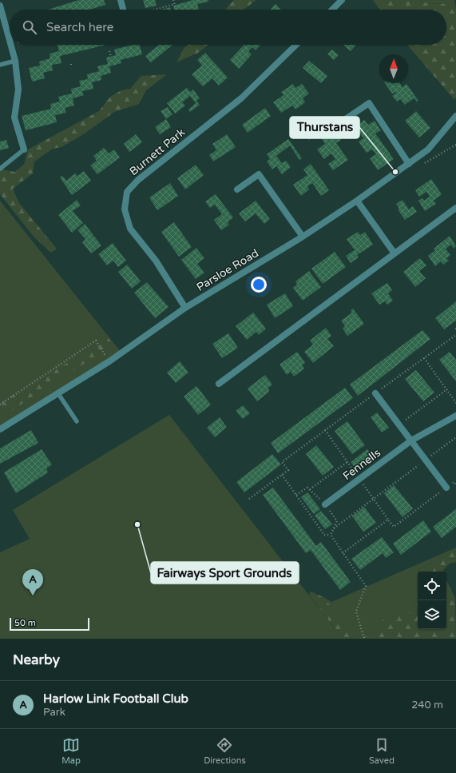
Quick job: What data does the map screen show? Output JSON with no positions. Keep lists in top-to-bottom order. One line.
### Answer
{"streets":{"street":["Burnett Park","Parsloe Road","Fennells"]},"crossings":[["Burnett Park","Parsloe Road"]],"places":["Thurstans","Fairways Sport Grounds"],"scale_bar":"50 m","north":"top","page":{"search":"Search here","pins":"A","scale":"50 m","heading":"Nearby","list":[{"mark":"A","name":"Harlow Link Football Club","note":"Park","value":"240 m"}],"nav":["Map","Directions","Saved"]}}
